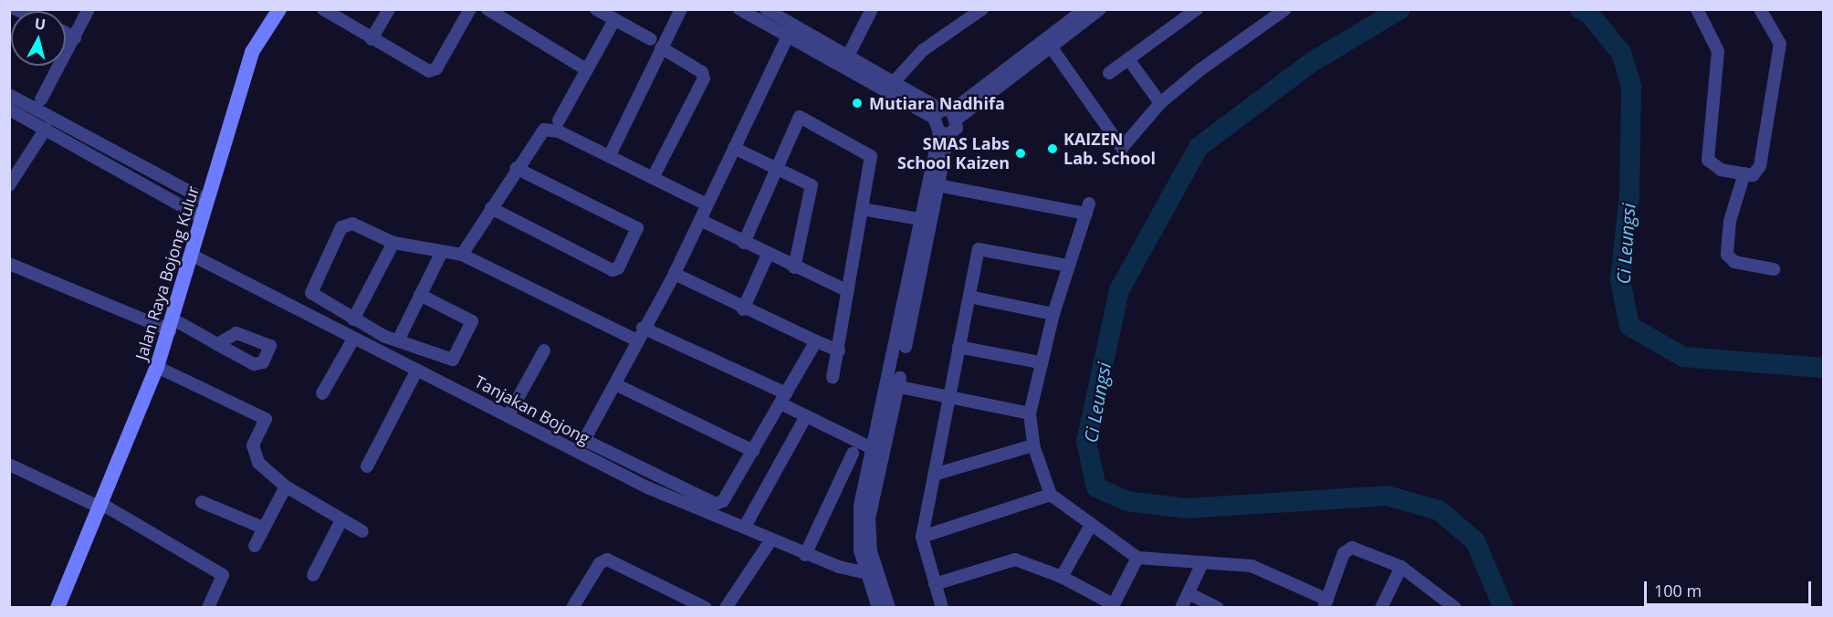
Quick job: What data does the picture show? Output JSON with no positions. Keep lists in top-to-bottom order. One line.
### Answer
{"streets":{"main road":["Jalan Raya Bojong Kulur"],"street":["Tanjakan Bojong"]},"crossings":[["Jalan Raya Bojong Kulur","Tanjakan Bojong"]],"water":["Ci Leungsi"],"places":["Mutiara Nadhifa","KAIZEN Lab. School","SMAS Labs School Kaizen"],"scale_bar":"100 m","north":"top"}
